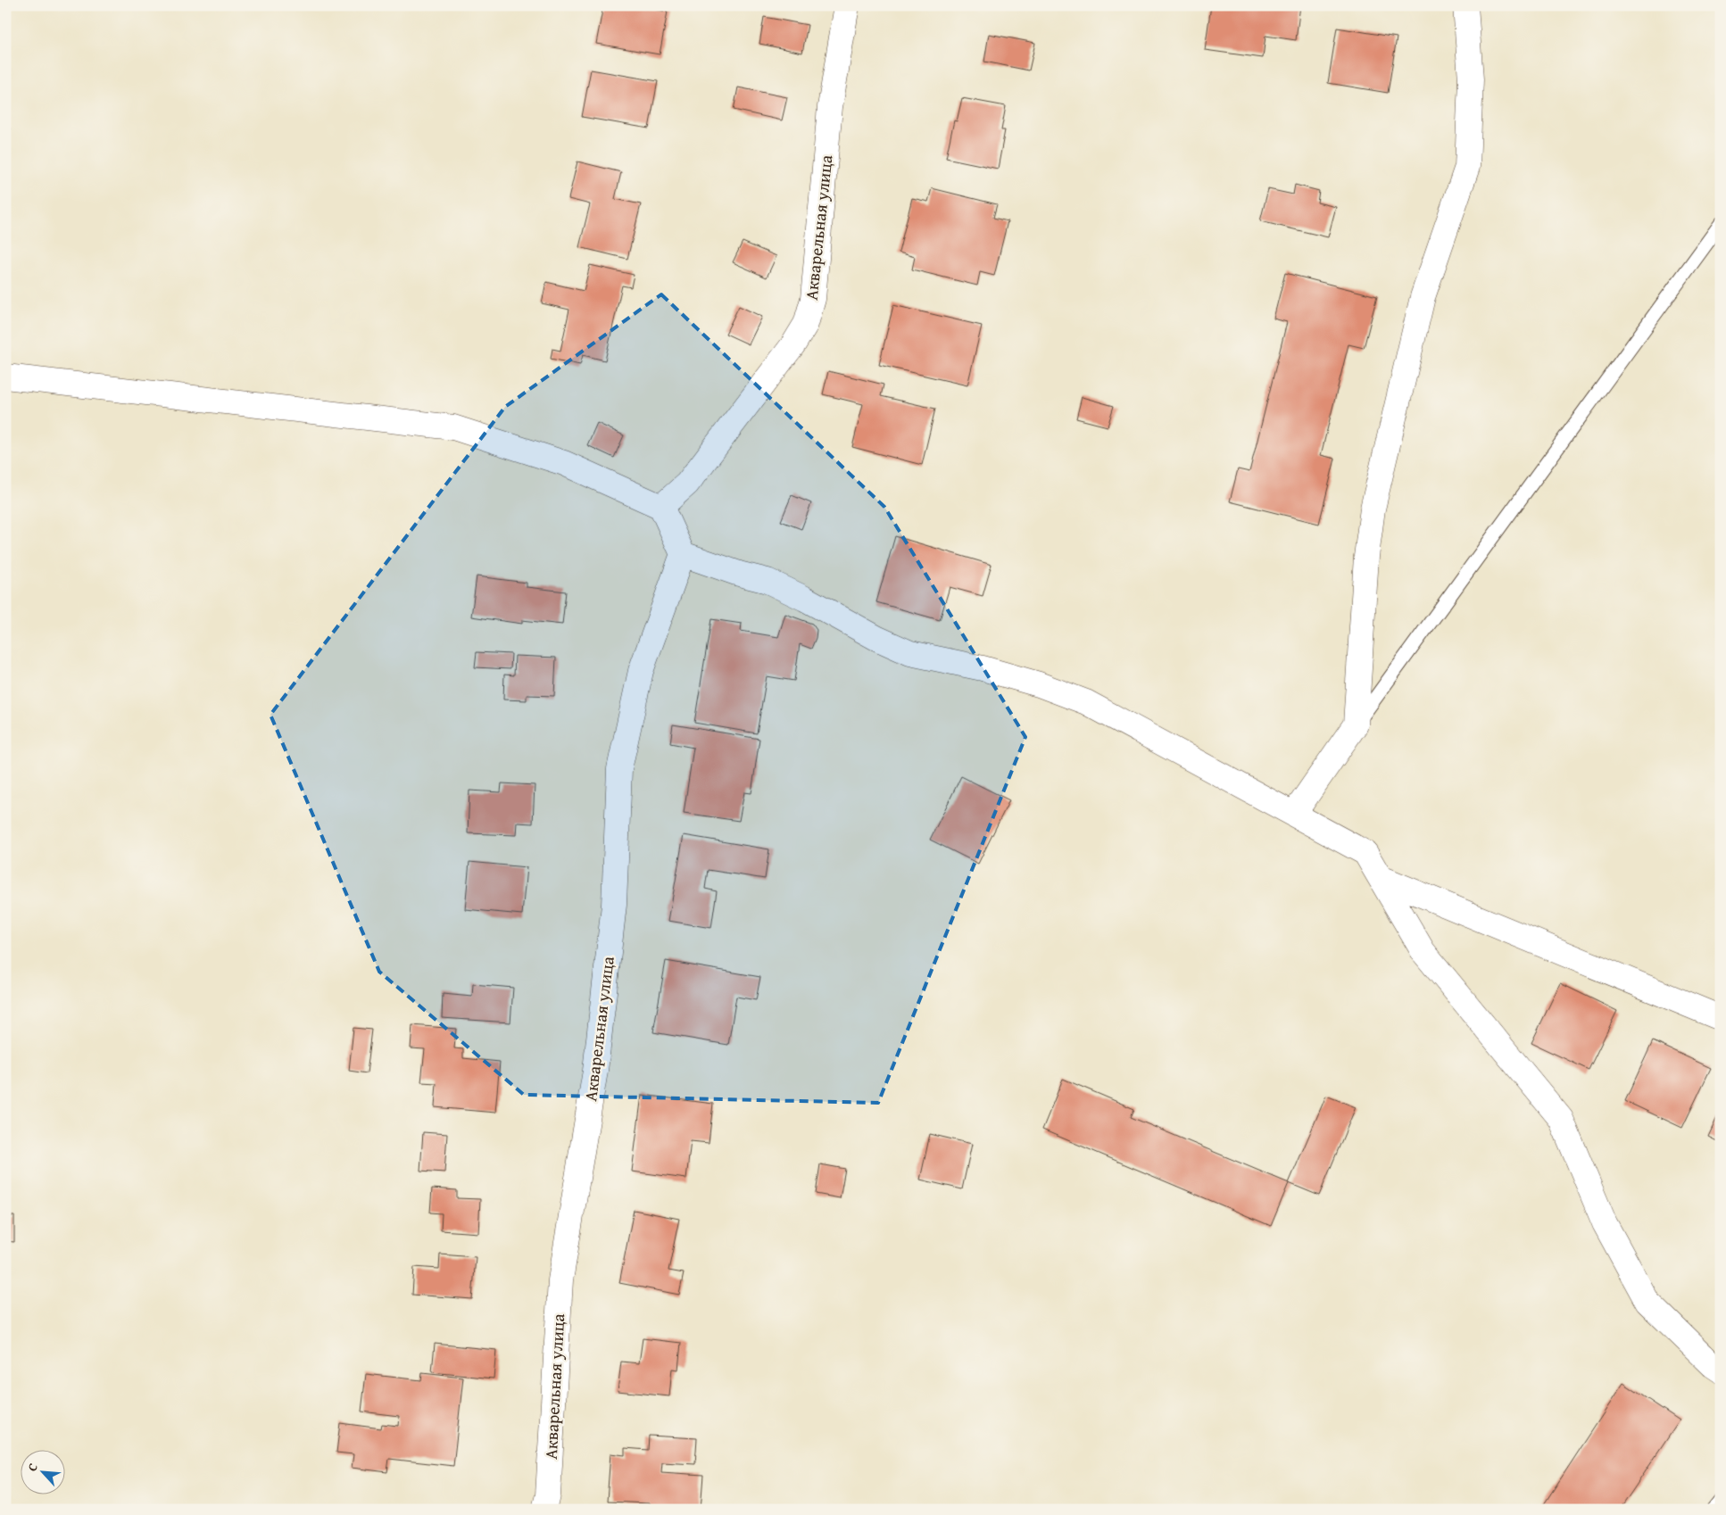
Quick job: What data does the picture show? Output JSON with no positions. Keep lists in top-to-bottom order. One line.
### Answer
{"streets":{"street":["Акварельная улица"]},"north":"top left"}
